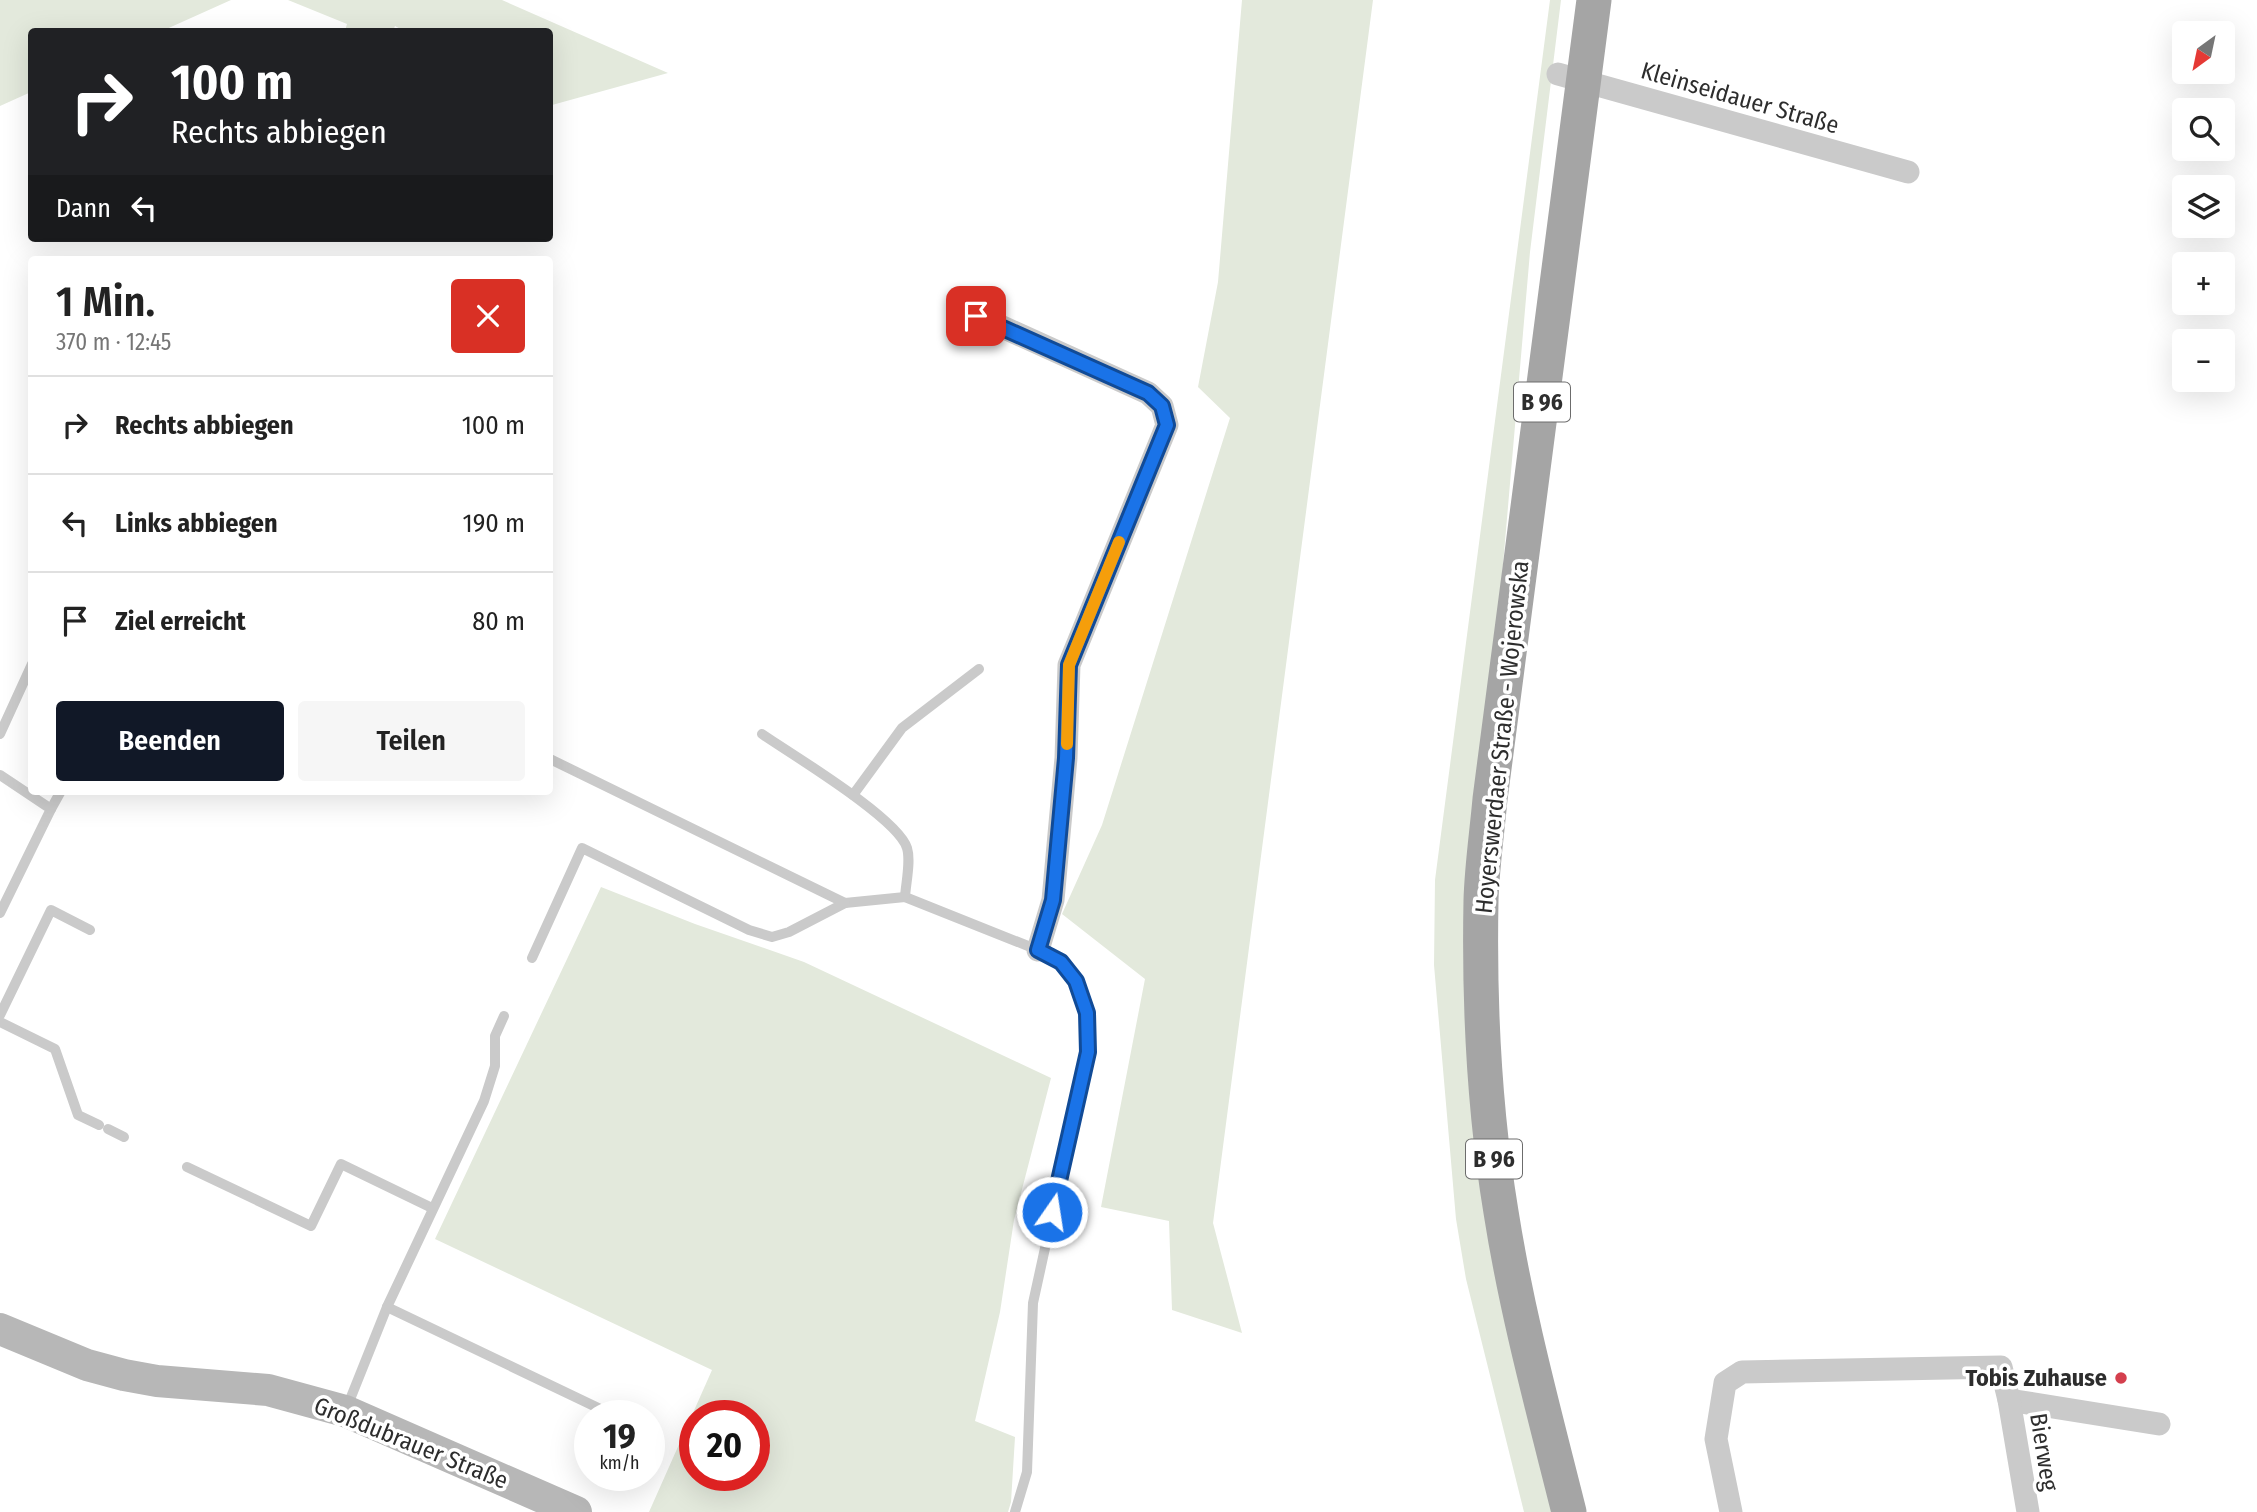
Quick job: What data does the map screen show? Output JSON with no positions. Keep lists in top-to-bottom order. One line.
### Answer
{"streets":{"main road":["B 96","Hoyerswerdaer Straße - Wojerowska","Großdubrauer Straße"],"street":["Kleinseidauer Straße","Bierweg"]},"crossings":[["Kleinseidauer Straße","Hoyerswerdaer Straße - Wojerowska"]],"places":["Tobis Zuhause"],"north":"bottom left","page":{"map_buttons":["+","−"],"turn":["100 m","Rechts abbiegen"],"then":"Dann","heading":["1 Min.","370 m · 12:45"],"list":[{"name":"Rechts abbiegen","value":"100 m"},{"name":"Links abbiegen","value":"190 m"},{"name":"Ziel erreicht","value":"80 m"}],"buttons":["Beenden","Teilen"],"speed":"19 km/h","limit":"20"}}
